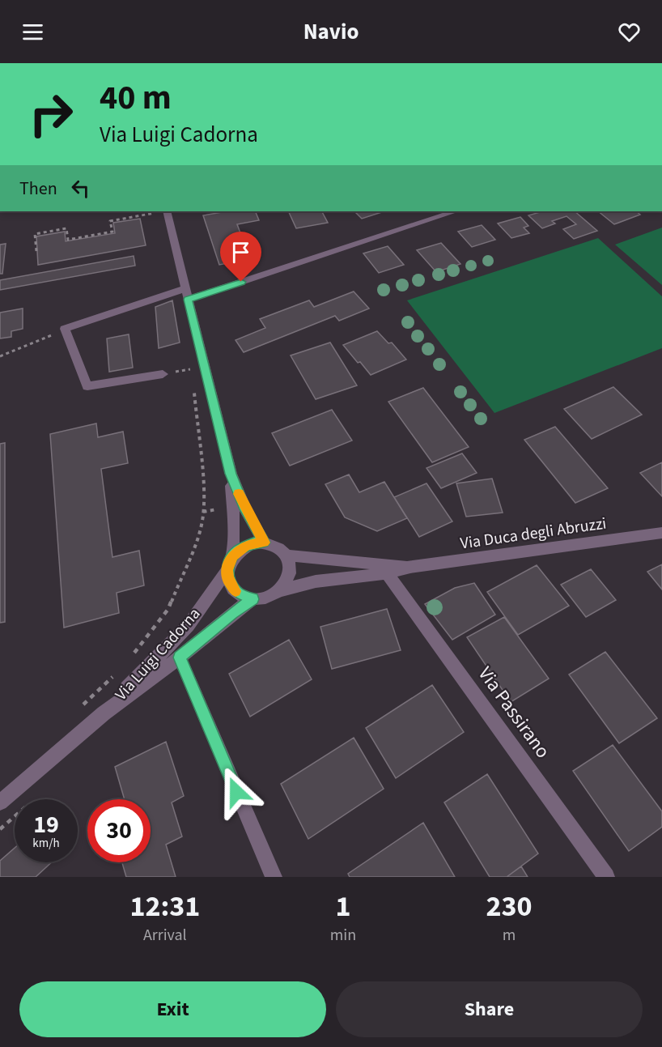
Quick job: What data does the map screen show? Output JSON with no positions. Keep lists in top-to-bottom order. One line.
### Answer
{"streets":{"street":["Via Duca degli Abruzzi","Via Luigi Cadorna","Via Passirano"]},"crossings":[["Via Duca degli Abruzzi","Via Luigi Cadorna"],["Via Duca degli Abruzzi","Via Passirano"]],"page":{"header":"Navio","turn":["40 m","Via Luigi Cadorna"],"then":"Then","speed":"19 km/h","limit":"30","eta":["12:31","Arrival","1","min","230","m"],"buttons":["Exit","Share"]}}
